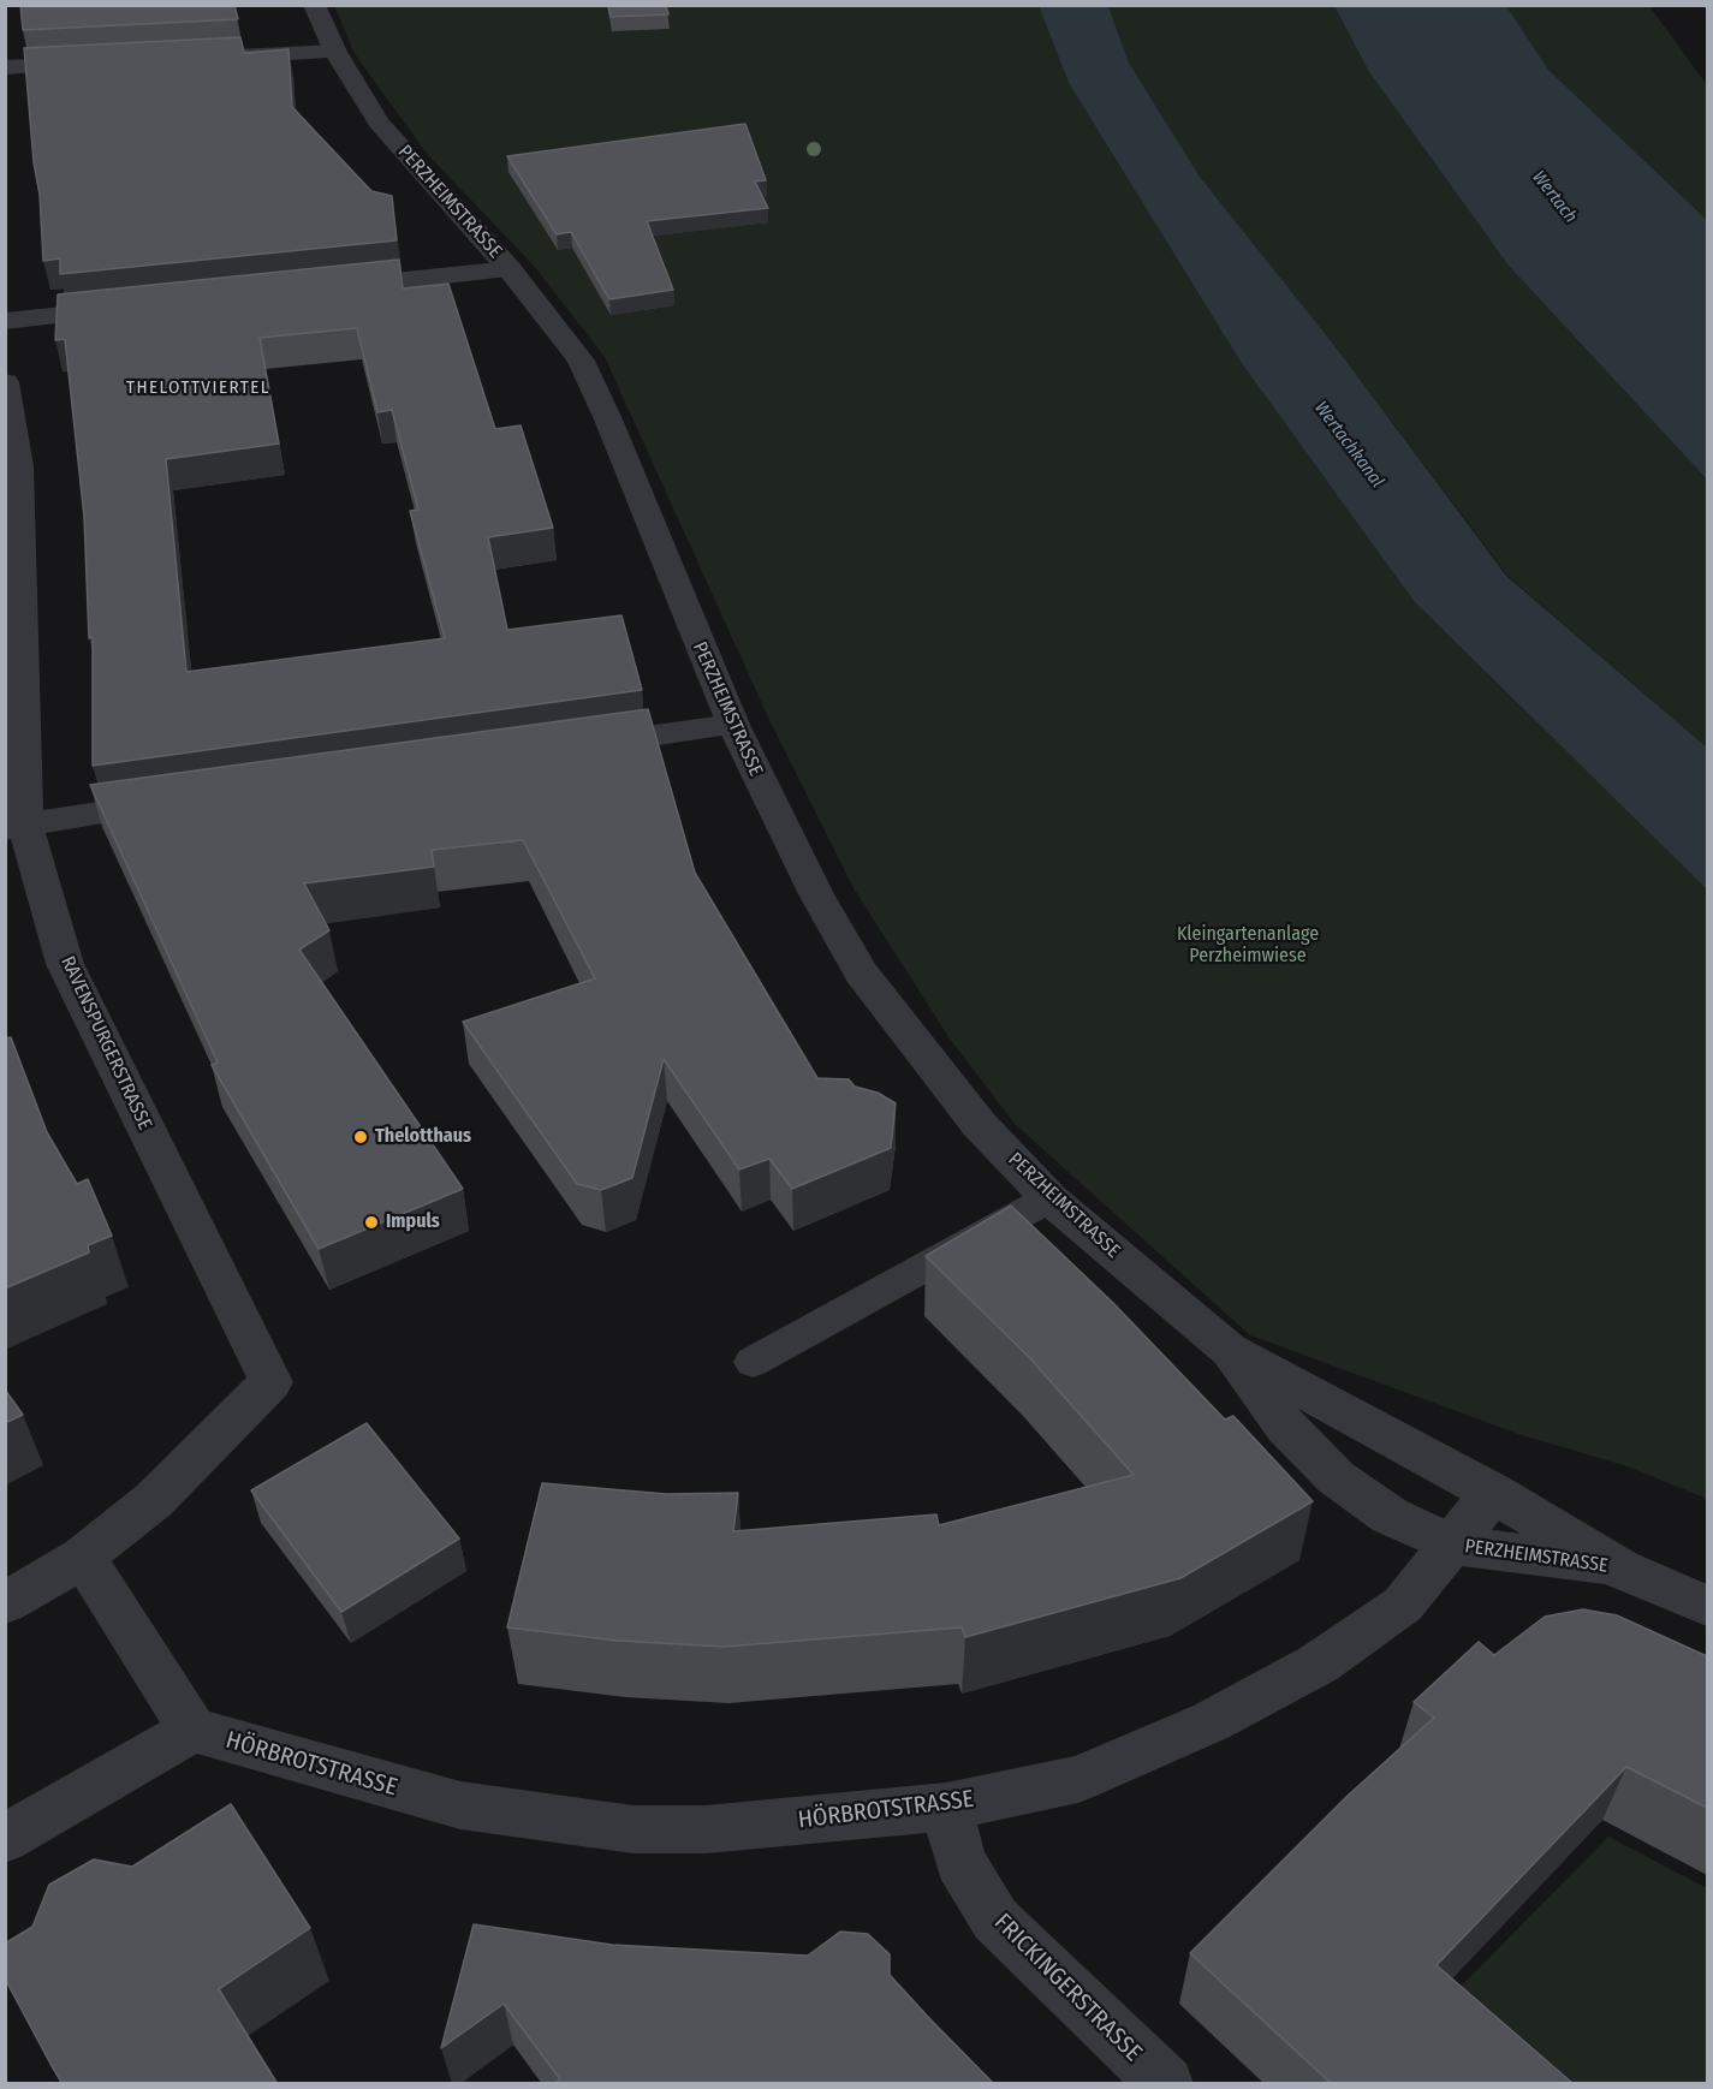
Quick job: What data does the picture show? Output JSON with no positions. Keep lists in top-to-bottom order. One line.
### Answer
{"streets":{"street":["PERZHEIMSTRASSE","RAVENSPURGERSTRASSE","HÖRBROTSTRASSE","FRICKINGERSTRASSE"]},"crossings":[["PERZHEIMSTRASSE","HÖRBROTSTRASSE"],["HÖRBROTSTRASSE","FRICKINGERSTRASSE"]],"districts":["THELOTTVIERTEL"],"water":["Wertach","Wertachkanal"],"parks":["Kleingartenanlage Perzheimwiese"],"places":["Thelotthaus","Impuls"]}
